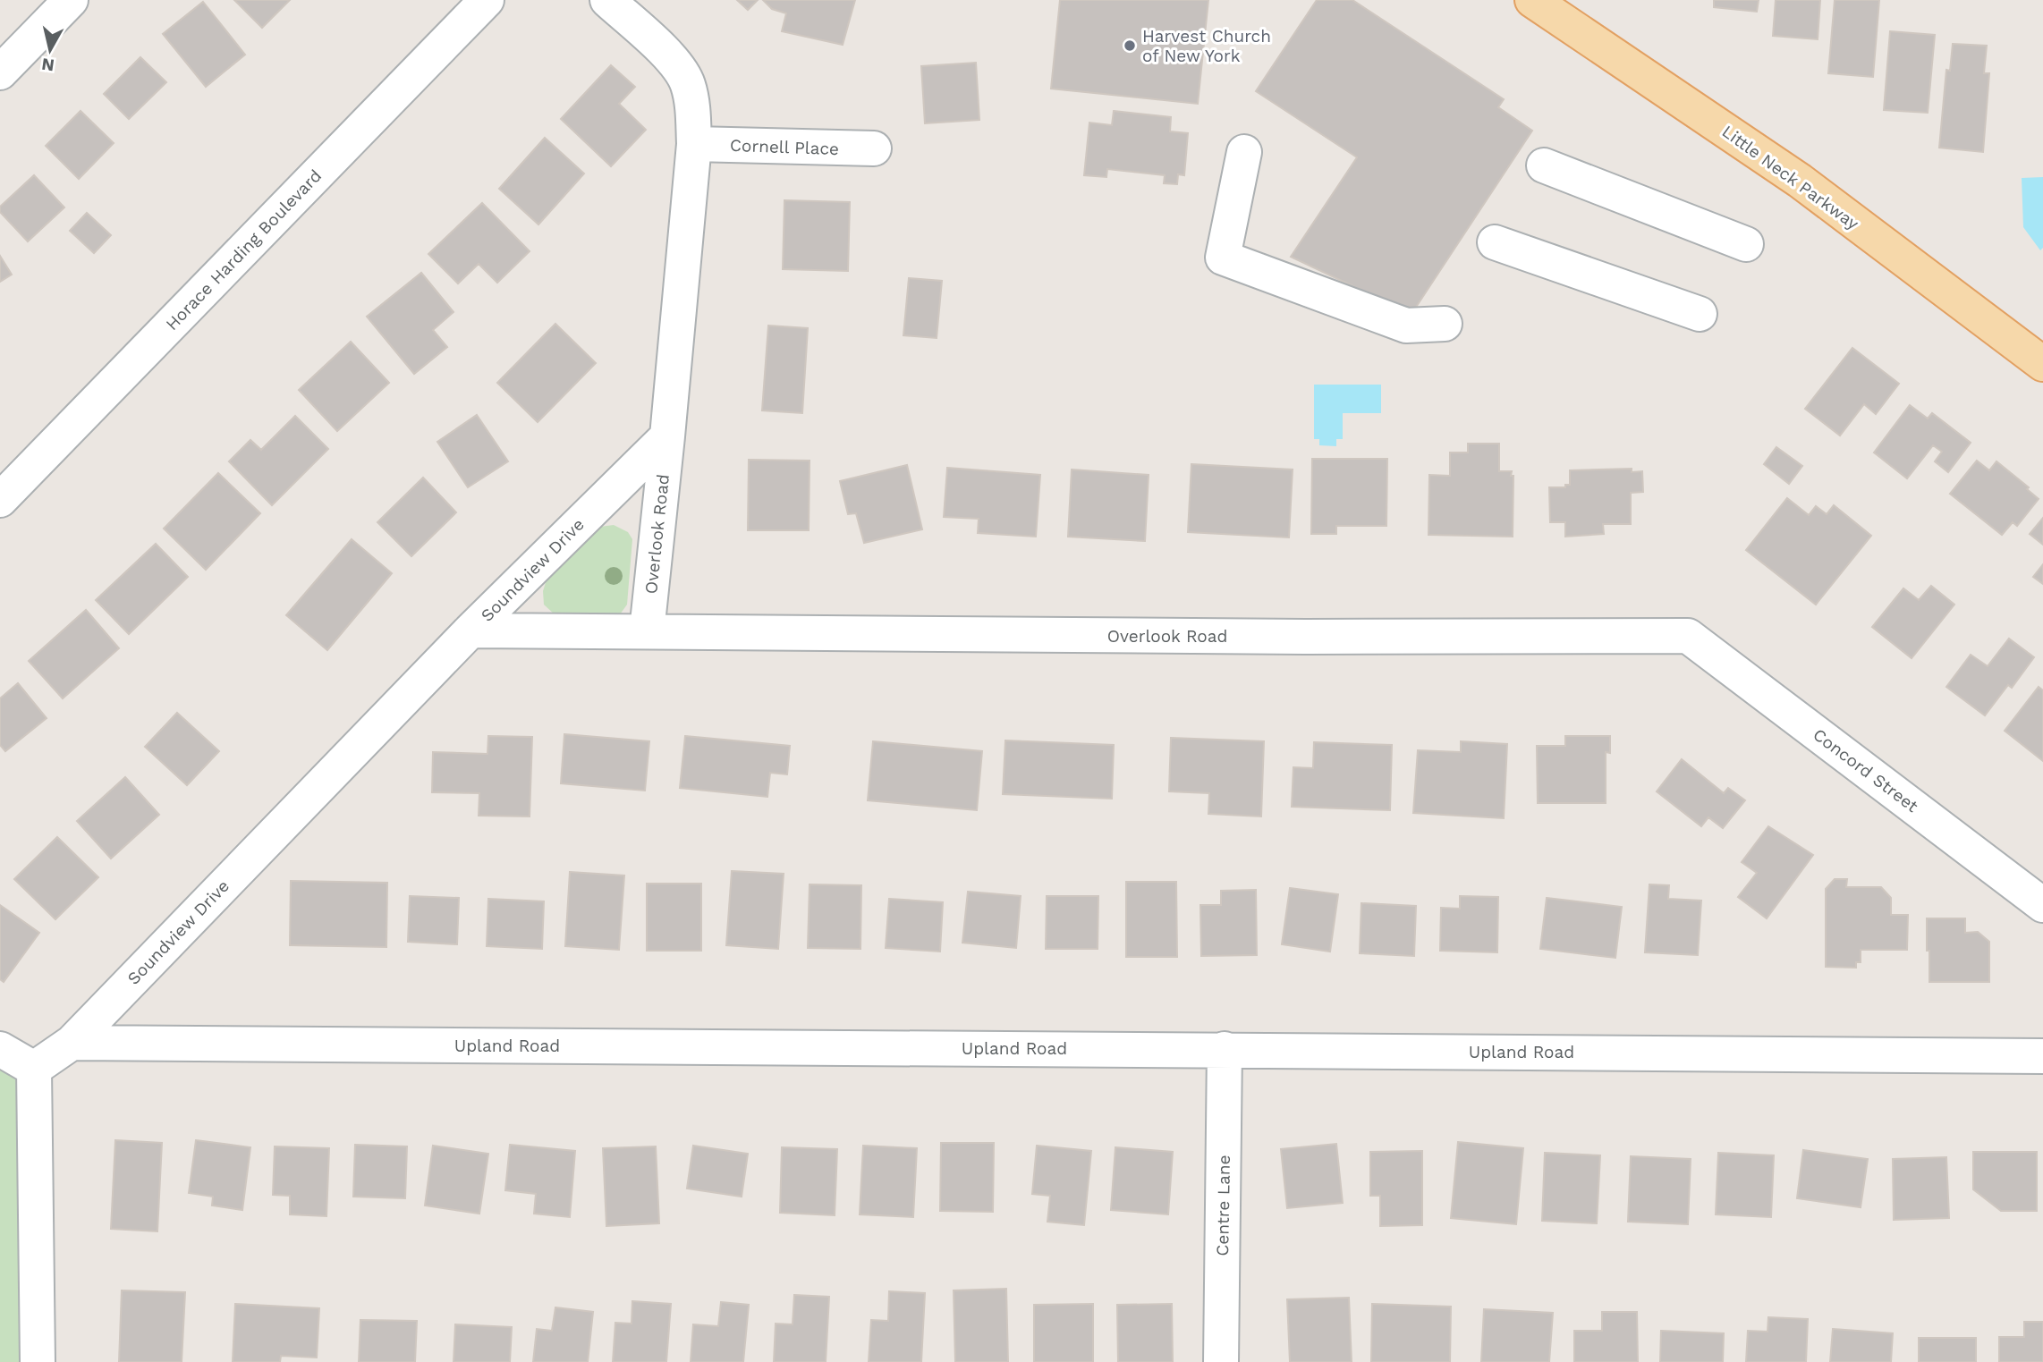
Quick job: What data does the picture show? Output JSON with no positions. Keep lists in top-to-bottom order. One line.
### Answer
{"streets":{"main road":["Little Neck Parkway"],"street":["Cornell Place","Horace Harding Boulevard","Overlook Road","Soundview Drive","Concord Street","Upland Road","Centre Lane"]},"crossings":[["Overlook Road","Soundview Drive"],["Overlook Road","Concord Street"],["Soundview Drive","Upland Road"],["Upland Road","Centre Lane"]],"places":["Harvest Church of New York"],"north":"bottom"}
